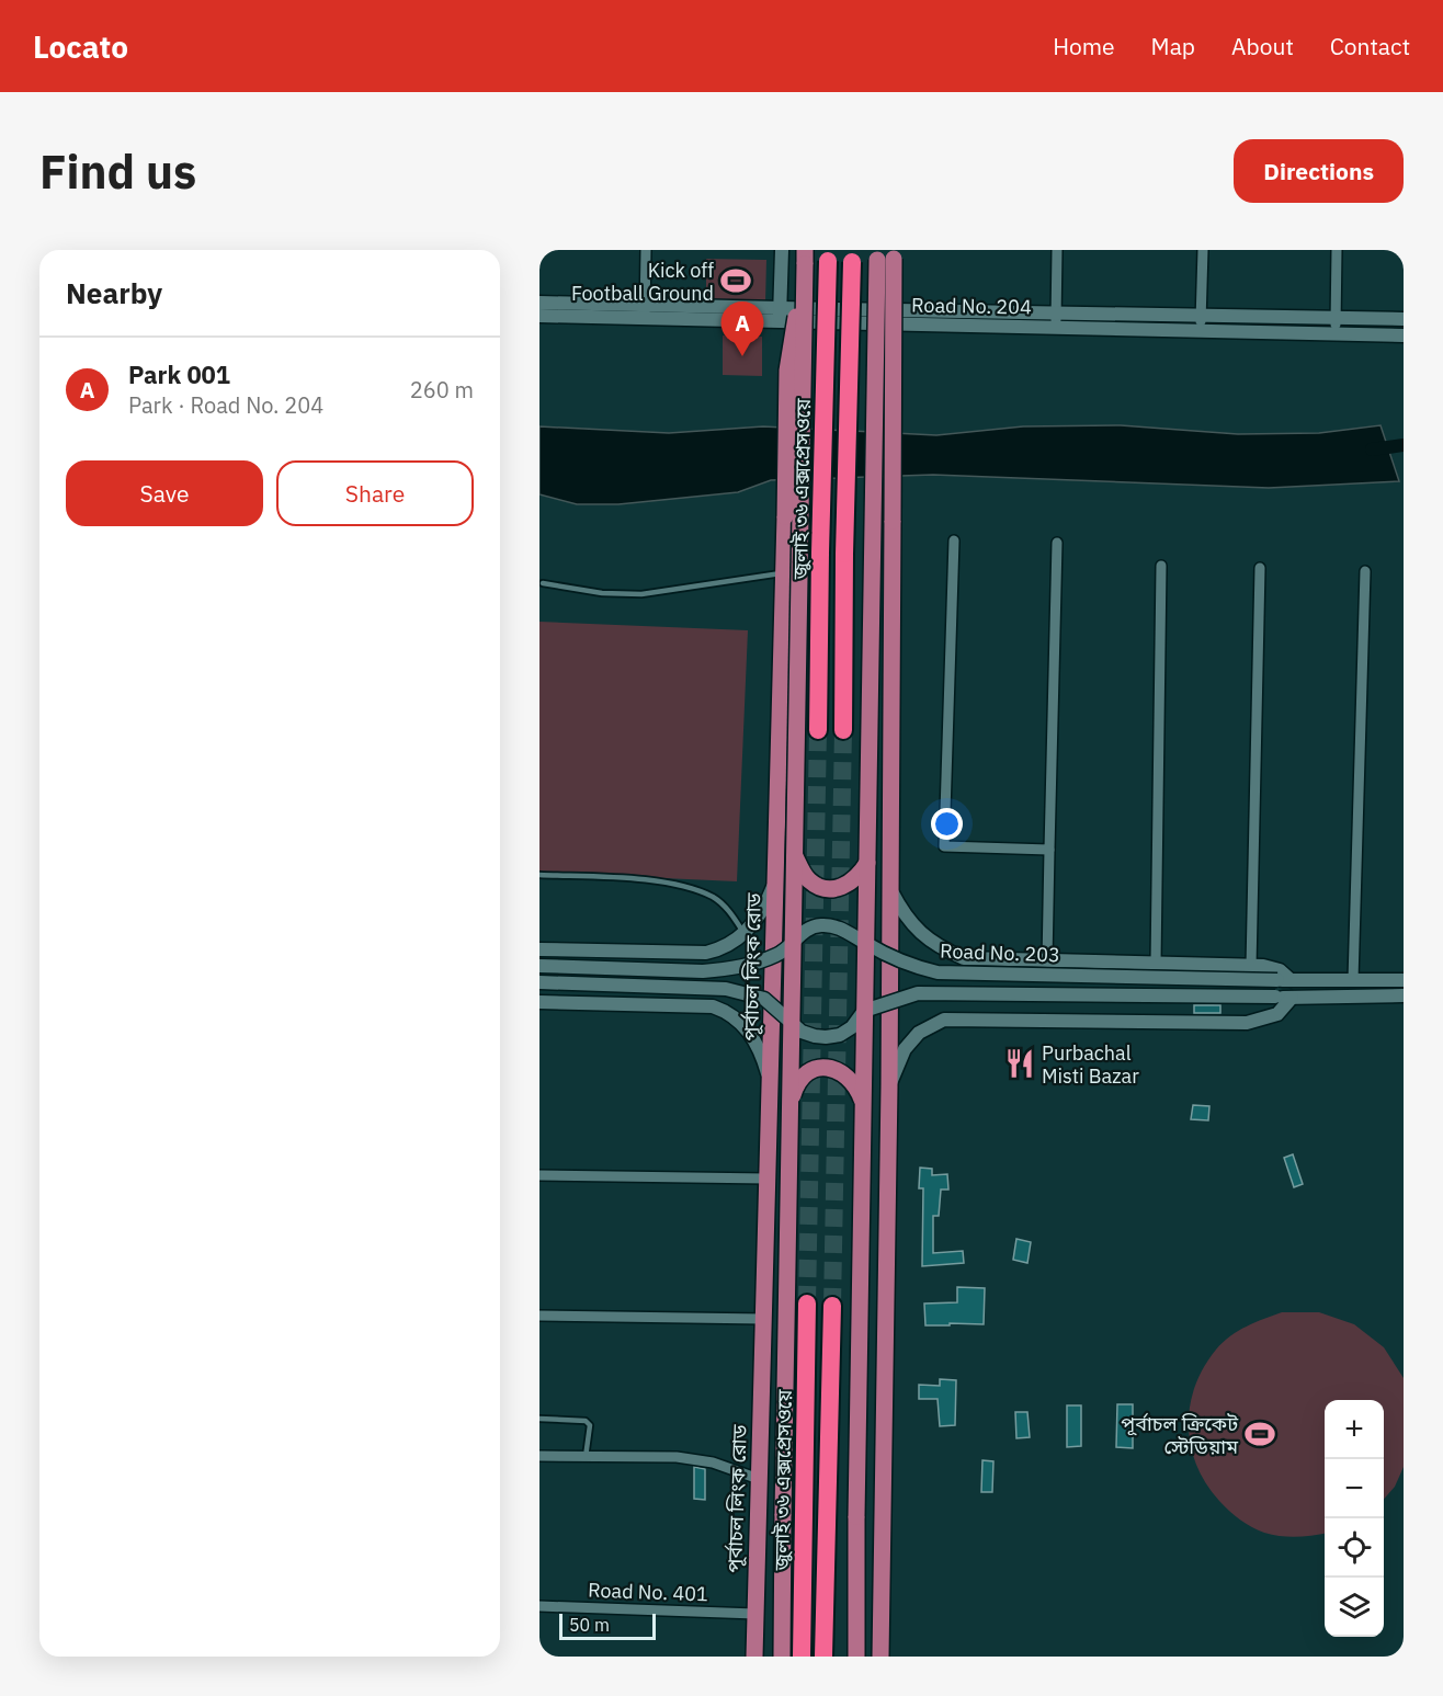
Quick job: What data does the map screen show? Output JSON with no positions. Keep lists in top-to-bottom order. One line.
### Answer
{"streets":{"highway":["জুলাই ৩৬ এক্সপ্রেসওয়ে"],"main road":["পূর্বাচল লিংক রোড"],"street":["Road No. 204","Road No. 203","Road No. 401"]},"crossings":[["পূর্বাচল লিংক রোড","Road No. 401"]],"places":{"sports":["Kick off Football Ground","পূর্বাচল ক্রিকেট স্টেডিয়াম"],"restaurant":["Purbachal Misti Bazar"]},"scale_bar":"50 m","page":{"header":"Locato","nav":["Home","Map","About","Contact"],"buttons":["Directions",["Save","Share"]],"title":"Find us","heading":"Nearby","pins":"A","list":[{"mark":"A","name":"Park 001","note":"Park · Road No. 204","value":"260 m"}],"map_buttons":["+","−"],"scale":"50 m"}}
